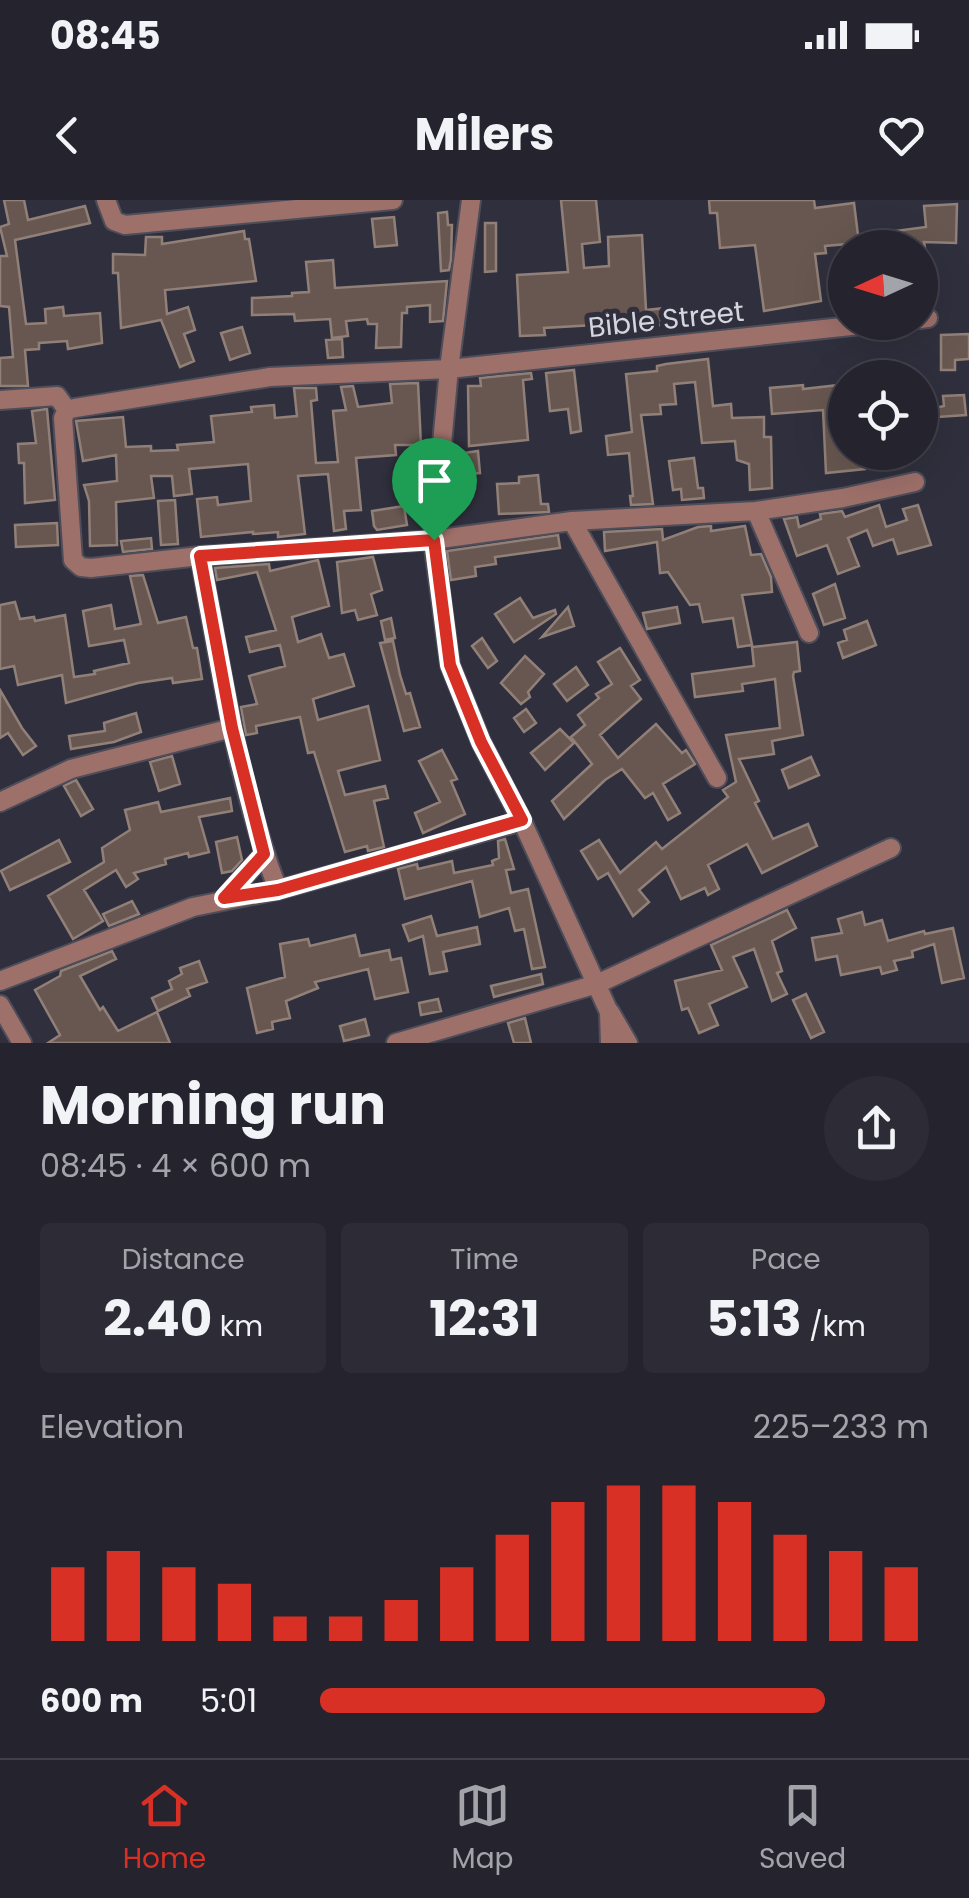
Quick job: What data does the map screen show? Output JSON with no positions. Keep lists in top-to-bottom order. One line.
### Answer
{"streets":{"street":["Bible Street"]},"north":"left","page":{"status":"08:45","header":"Milers","heading":["Morning run","08:45 · 4 × 600 m"],"stats":[["Distance","2.40 km"],["Time","12:31"],["Pace","5:13 /km"]],"chart":["Elevation","225–233 m"],"list":[{"name":"600 m","note":"5:01"}],"tabs":["Home","Map","Saved"]}}
